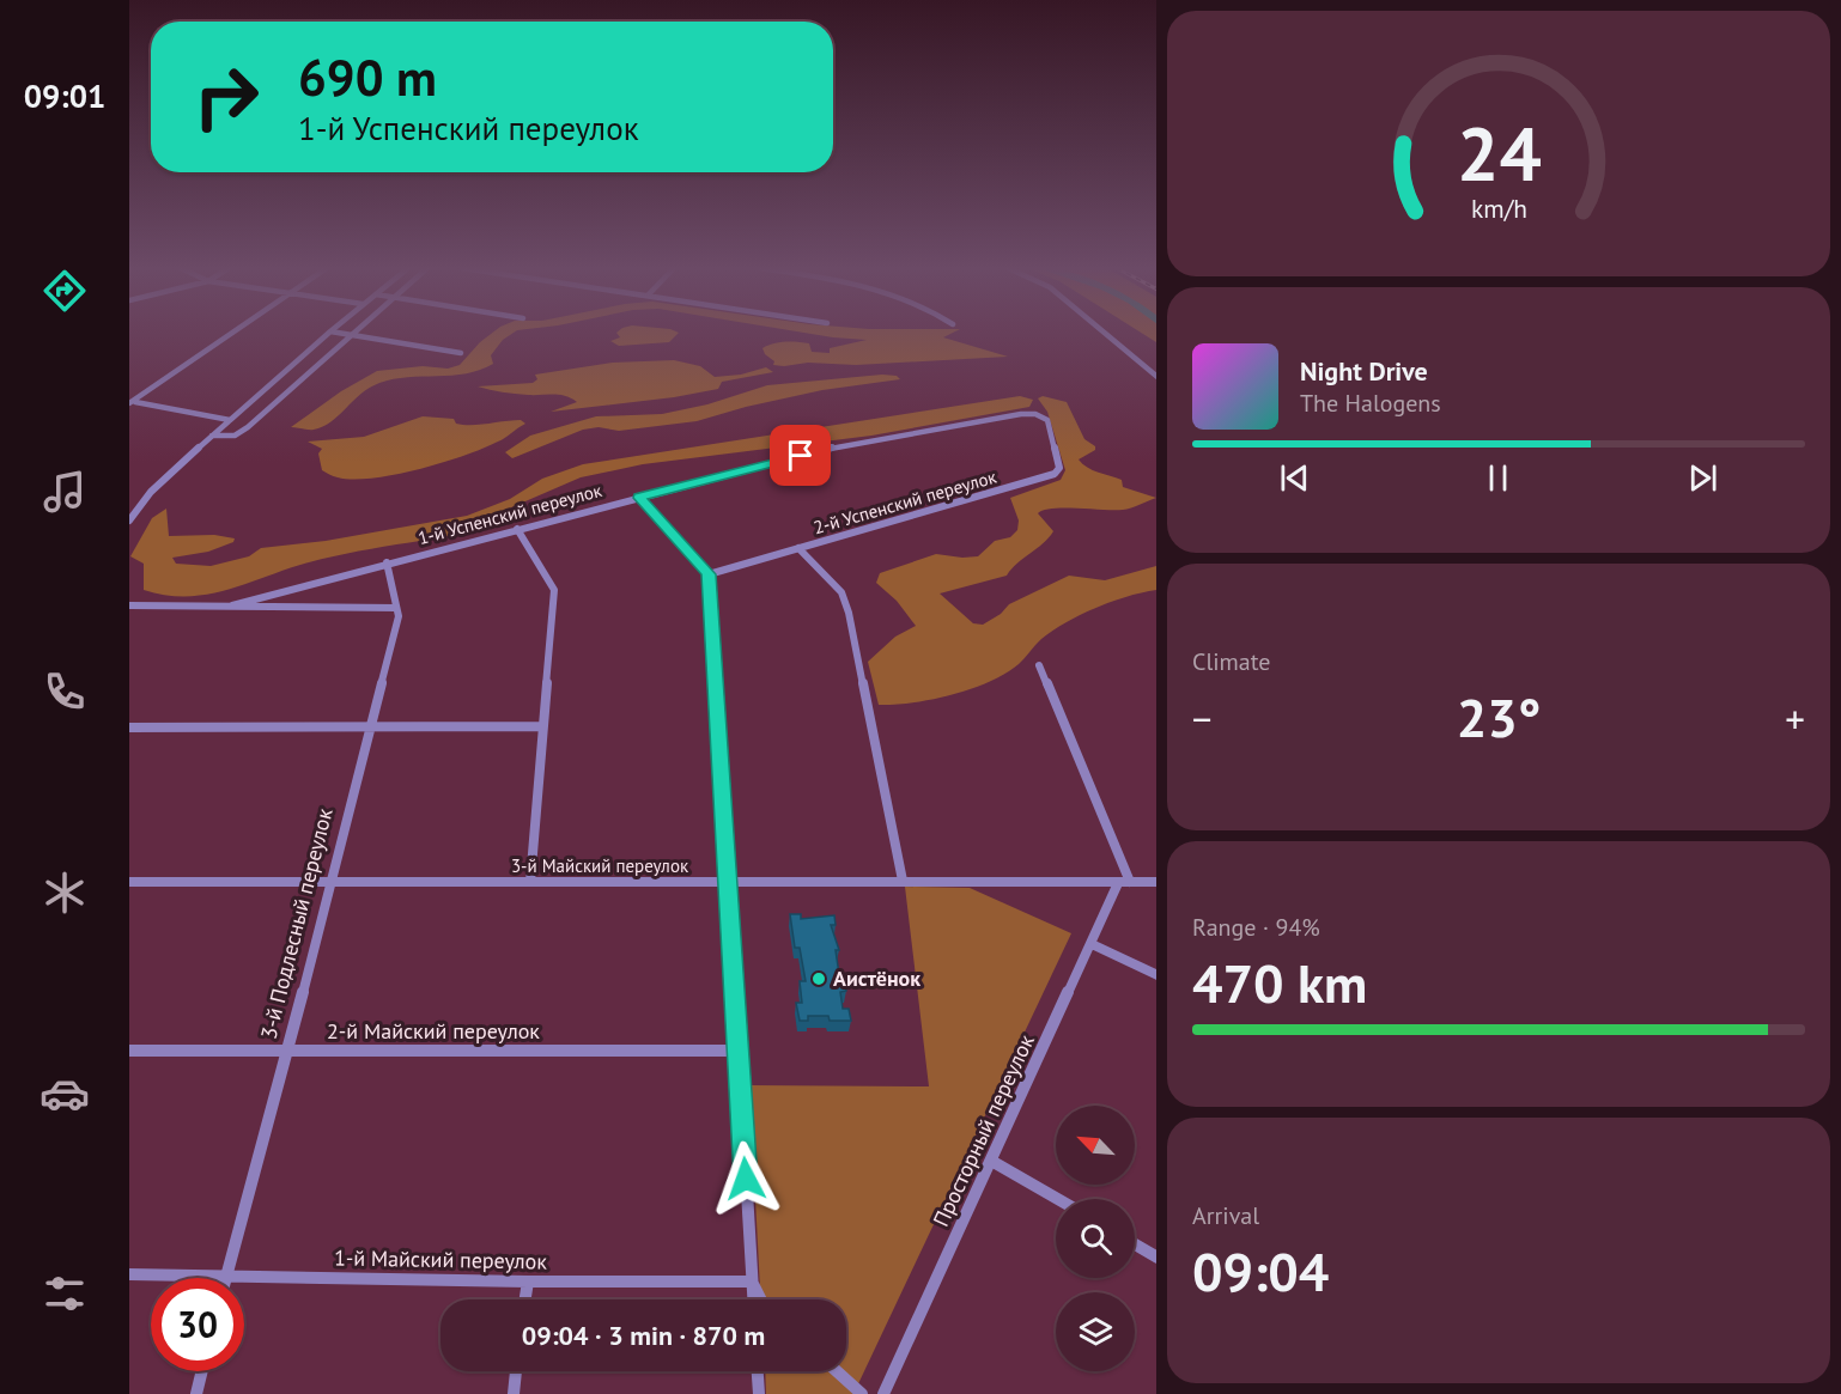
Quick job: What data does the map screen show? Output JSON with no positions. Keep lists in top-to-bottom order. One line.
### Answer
{"streets":{"street":["2-й Успенский переулок","1-й Успенский переулок","3-й Майский переулок","3-й Подлесный переулок","2-й Майский переулок","Просторный переулок","1-й Майский переулок"]},"crossings":[["2-й Успенский переулок","1-й Успенский переулок"],["1-й Успенский переулок","3-й Подлесный переулок"],["3-й Майский переулок","3-й Подлесный переулок"],["3-й Майский переулок","Просторный переулок"],["3-й Подлесный переулок","2-й Майский переулок"],["3-й Подлесный переулок","1-й Майский переулок"]],"places":["Аистёнок"],"north":"top left","page":{"tabs":"09:01","turn":["690 m","1-й Успенский переулок"],"song":["Night Drive","The Halogens"],"tile":["Climate",["Range · 94%","470 km"],["Arrival","09:04"]],"heat":["−","23°","+"],"limit":"30","trip":"09:04 · 3 min · 870 m","gauge":["24","km/h"]}}
